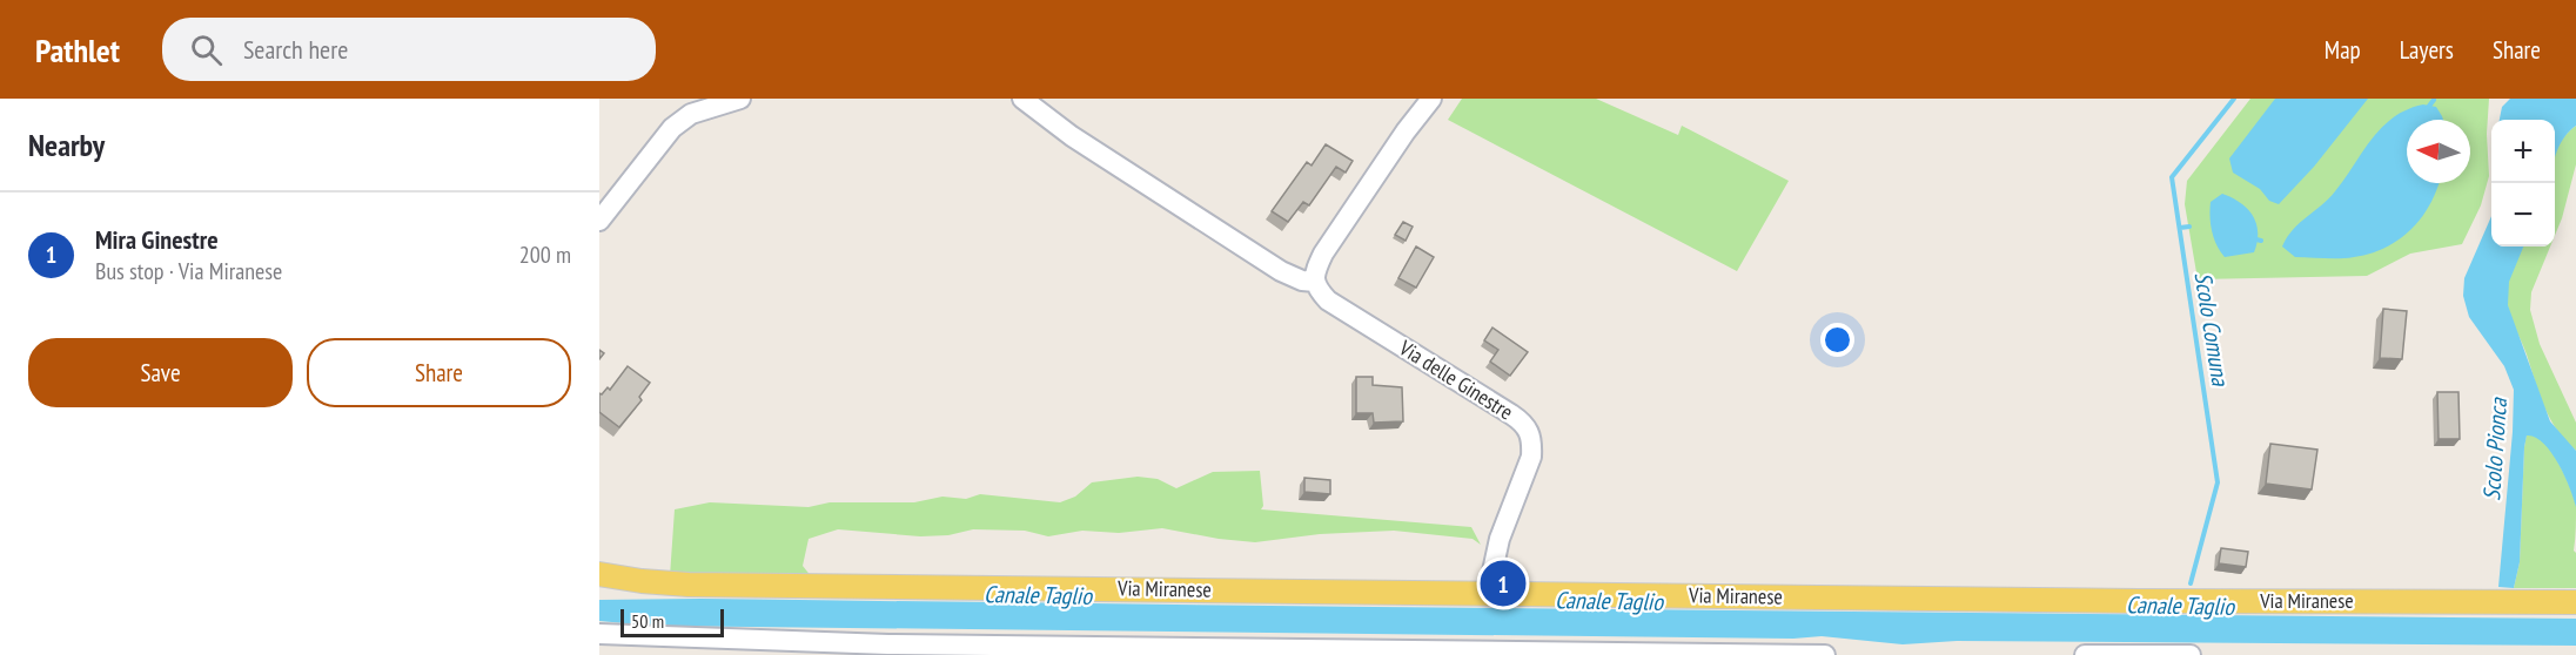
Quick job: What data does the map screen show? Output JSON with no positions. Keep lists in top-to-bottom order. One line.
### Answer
{"streets":{"main road":["Via Miranese"],"street":["Via delle Ginestre"]},"crossings":[["Via delle Ginestre","Via Miranese"]],"water":["Scolo Comuna","Scolo Pionca","Canale Taglio"],"scale_bar":"50 m","north":"left","page":{"header":"Pathlet","search":"Search here","nav":["Map","Layers","Share"],"heading":"Nearby","map_buttons":["+","−"],"list":[{"mark":"1","name":"Mira Ginestre","note":"Bus stop · Via Miranese","value":"200 m"}],"buttons":["Save","Share"],"pins":"1","scale":"50 m"}}
